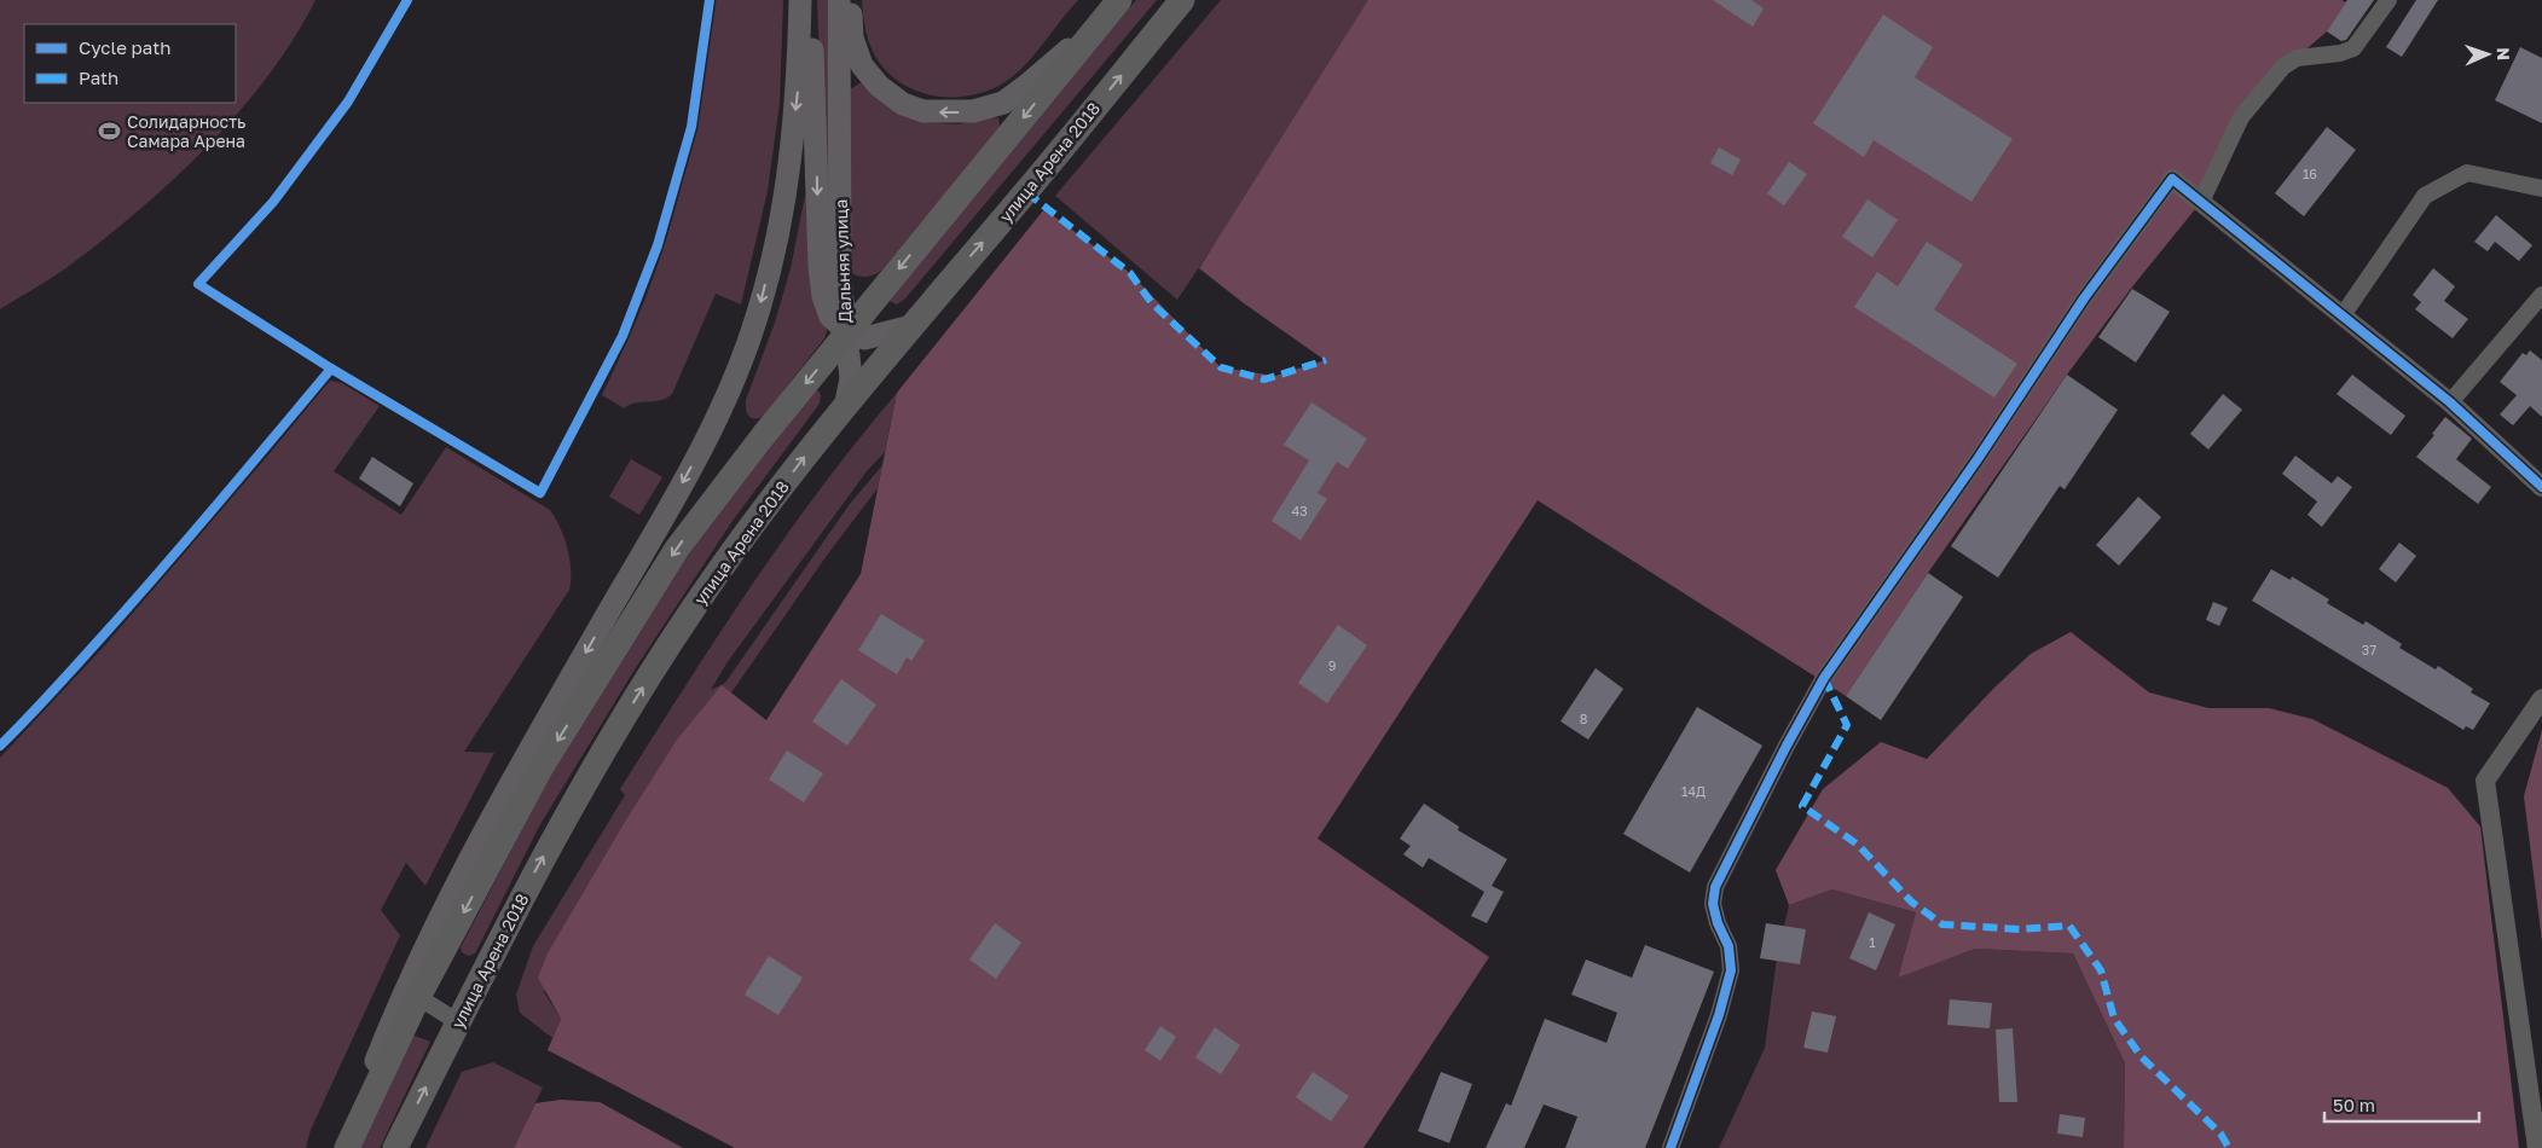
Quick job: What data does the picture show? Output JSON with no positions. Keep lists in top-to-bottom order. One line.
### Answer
{"streets":{"main road":["улица Арена 2018","Дальняя улица"]},"places":{"sports":["Солидарность Самара Арена"]},"house_numbers":["16","43","37","9","8","14Д","1"],"legend":["Cycle path","Path"],"scale_bar":"50 m","north":"right"}
